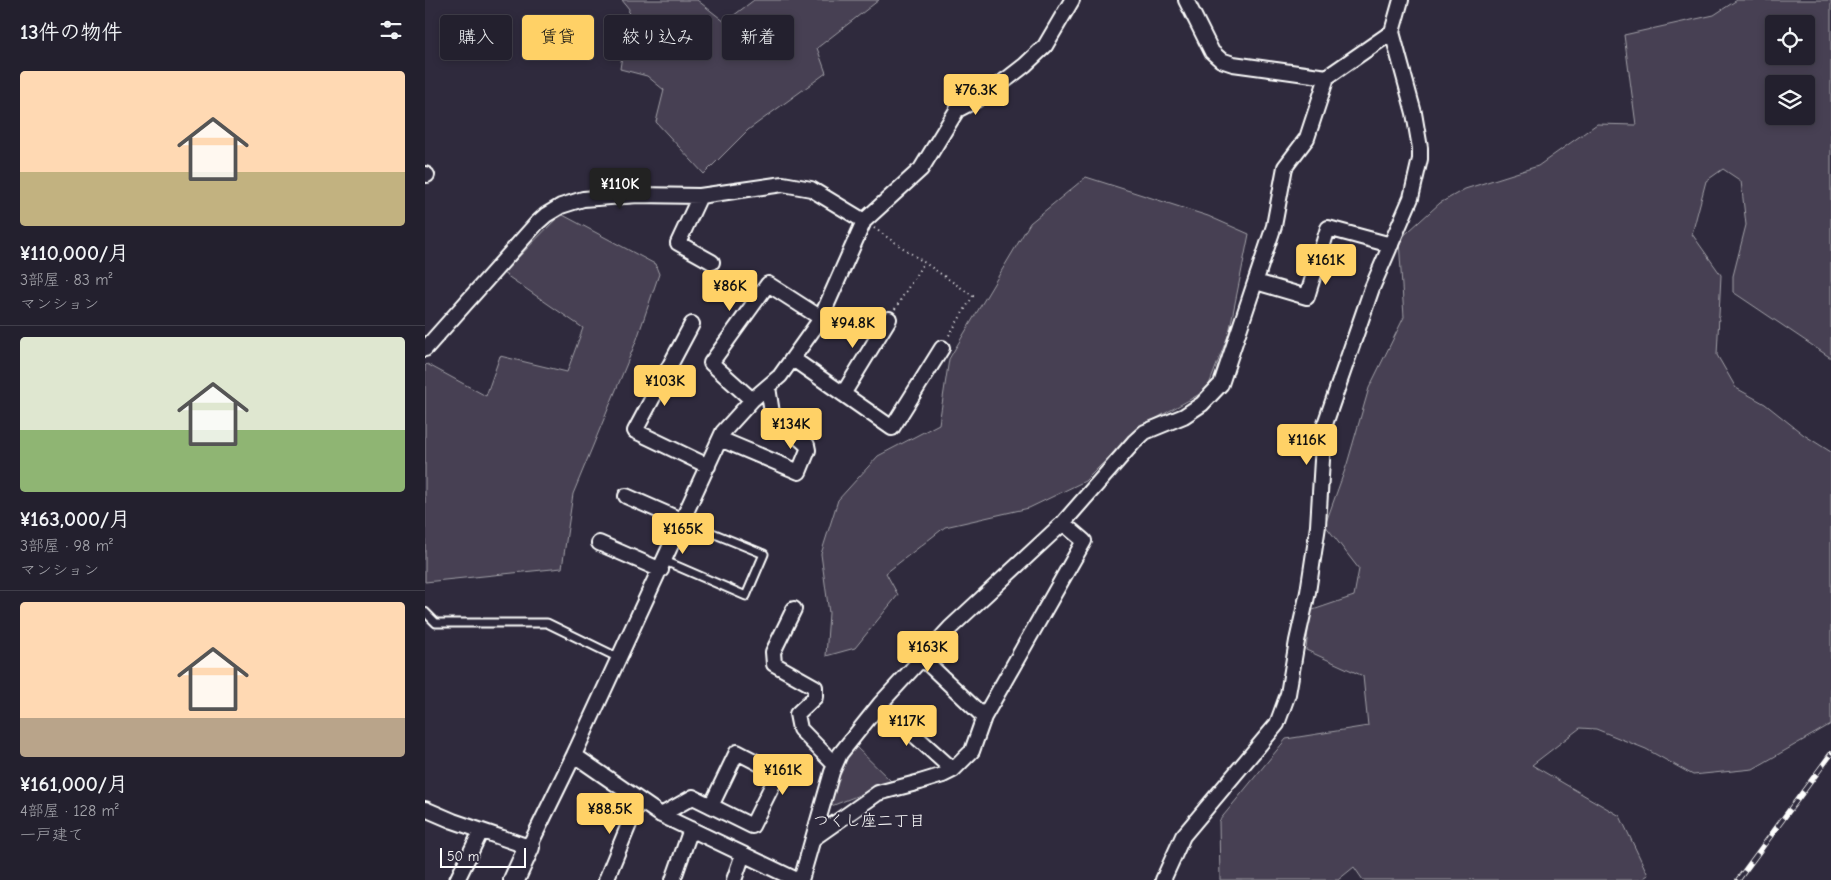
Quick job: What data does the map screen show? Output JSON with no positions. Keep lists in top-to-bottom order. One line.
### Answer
{"districts":["つくし座二丁目"],"scale_bar":"50 m","page":{"heading":"13件の物件","chip":["購入","賃貸","絞り込み","新着"],"list":[{"name":"¥110,000/月","note":"3部屋 · 83 m² · マンション"},{"name":"¥163,000/月","note":"3部屋 · 98 m² · マンション"},{"name":"¥161,000/月","note":"4部屋 · 128 m² · 一戸建て"}],"price":["¥76.3K","¥110K","¥161K","¥86K","¥94.8K","¥103K","¥134K","¥116K","¥165K","¥163K","¥117K","¥161K","¥88.5K"],"scale":"50 m"}}
